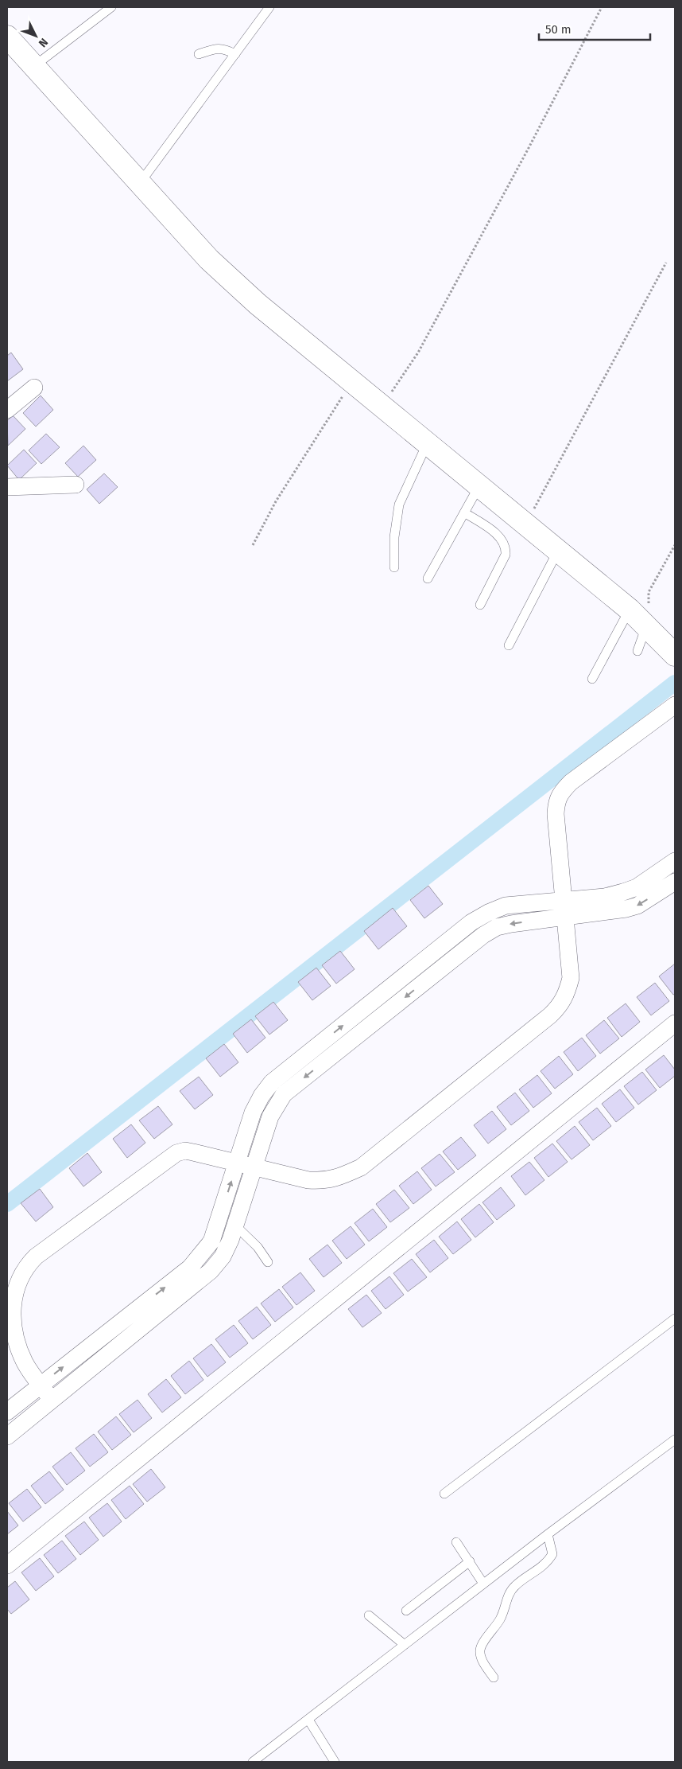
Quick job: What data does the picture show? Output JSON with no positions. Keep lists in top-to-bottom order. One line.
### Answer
{"scale_bar":"50 m","north":"bottom right"}
